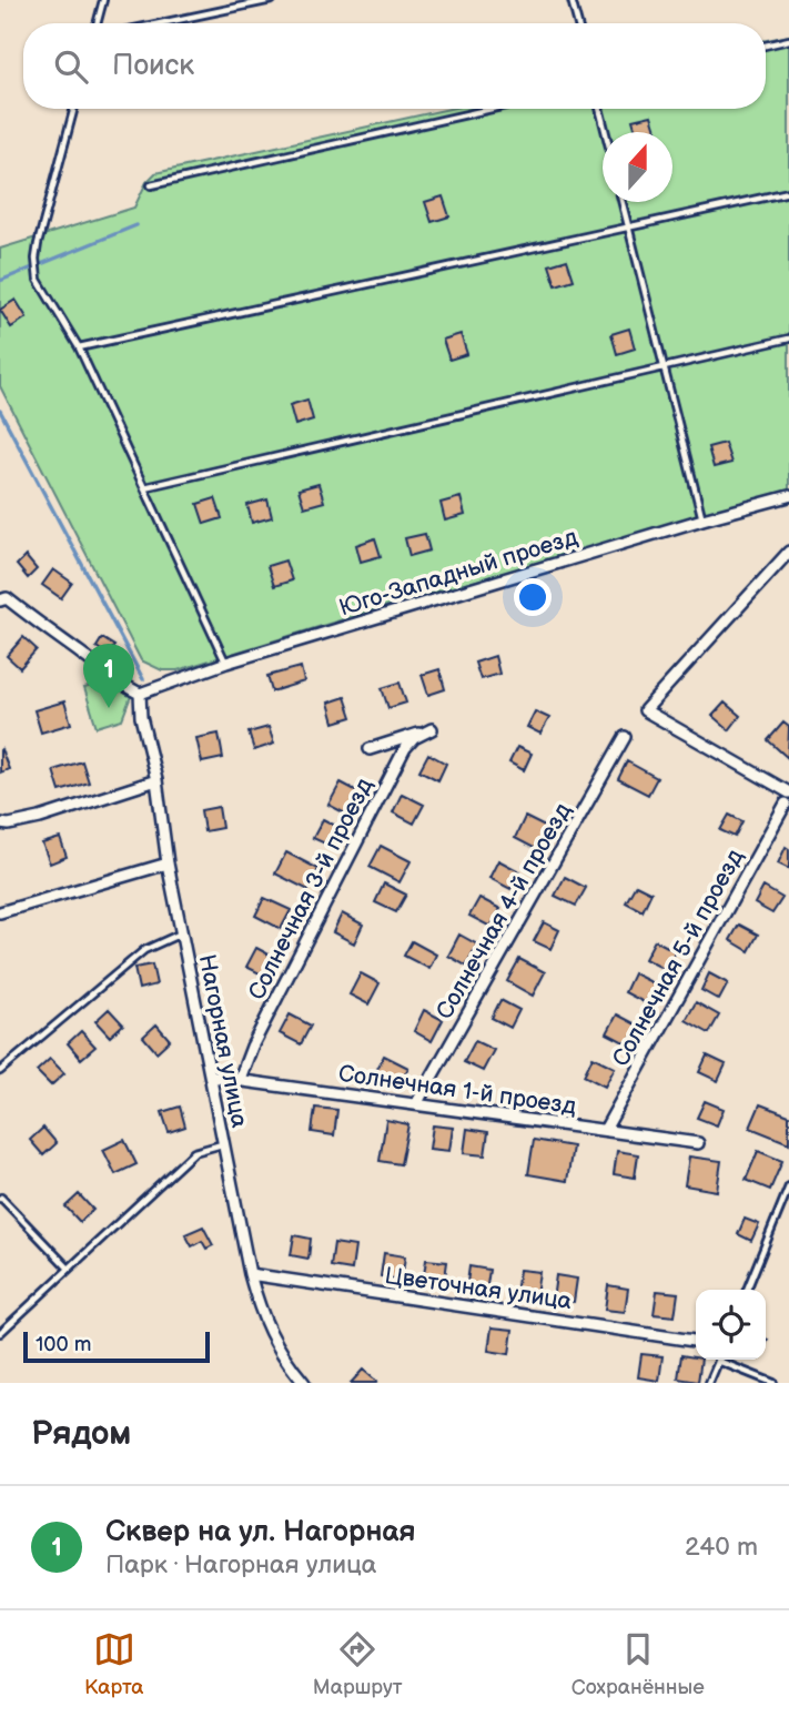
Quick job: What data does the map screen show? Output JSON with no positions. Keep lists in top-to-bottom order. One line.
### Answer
{"streets":{"street":["Юго-Западный проезд","Солнечная 3-й проезд","Солнечная 4-й проезд","Солнечная 5-й проезд","Нагорная улица","Солнечная 1-й проезд","Цветочная улица"]},"crossings":[["Юго-Западный проезд","Нагорная улица"],["Солнечная 3-й проезд","Солнечная 1-й проезд"],["Солнечная 4-й проезд","Солнечная 1-й проезд"],["Солнечная 5-й проезд","Солнечная 1-й проезд"],["Нагорная улица","Солнечная 1-й проезд"],["Нагорная улица","Цветочная улица"]],"scale_bar":"100 m","north":"top","page":{"search":"Поиск","pins":"1","scale":"100 m","heading":"Рядом","list":[{"mark":"1","name":"Сквер на ул. Нагорная","note":"Парк · Нагорная улица","value":"240 m"}],"nav":["Карта","Маршрут","Сохранённые"]}}
